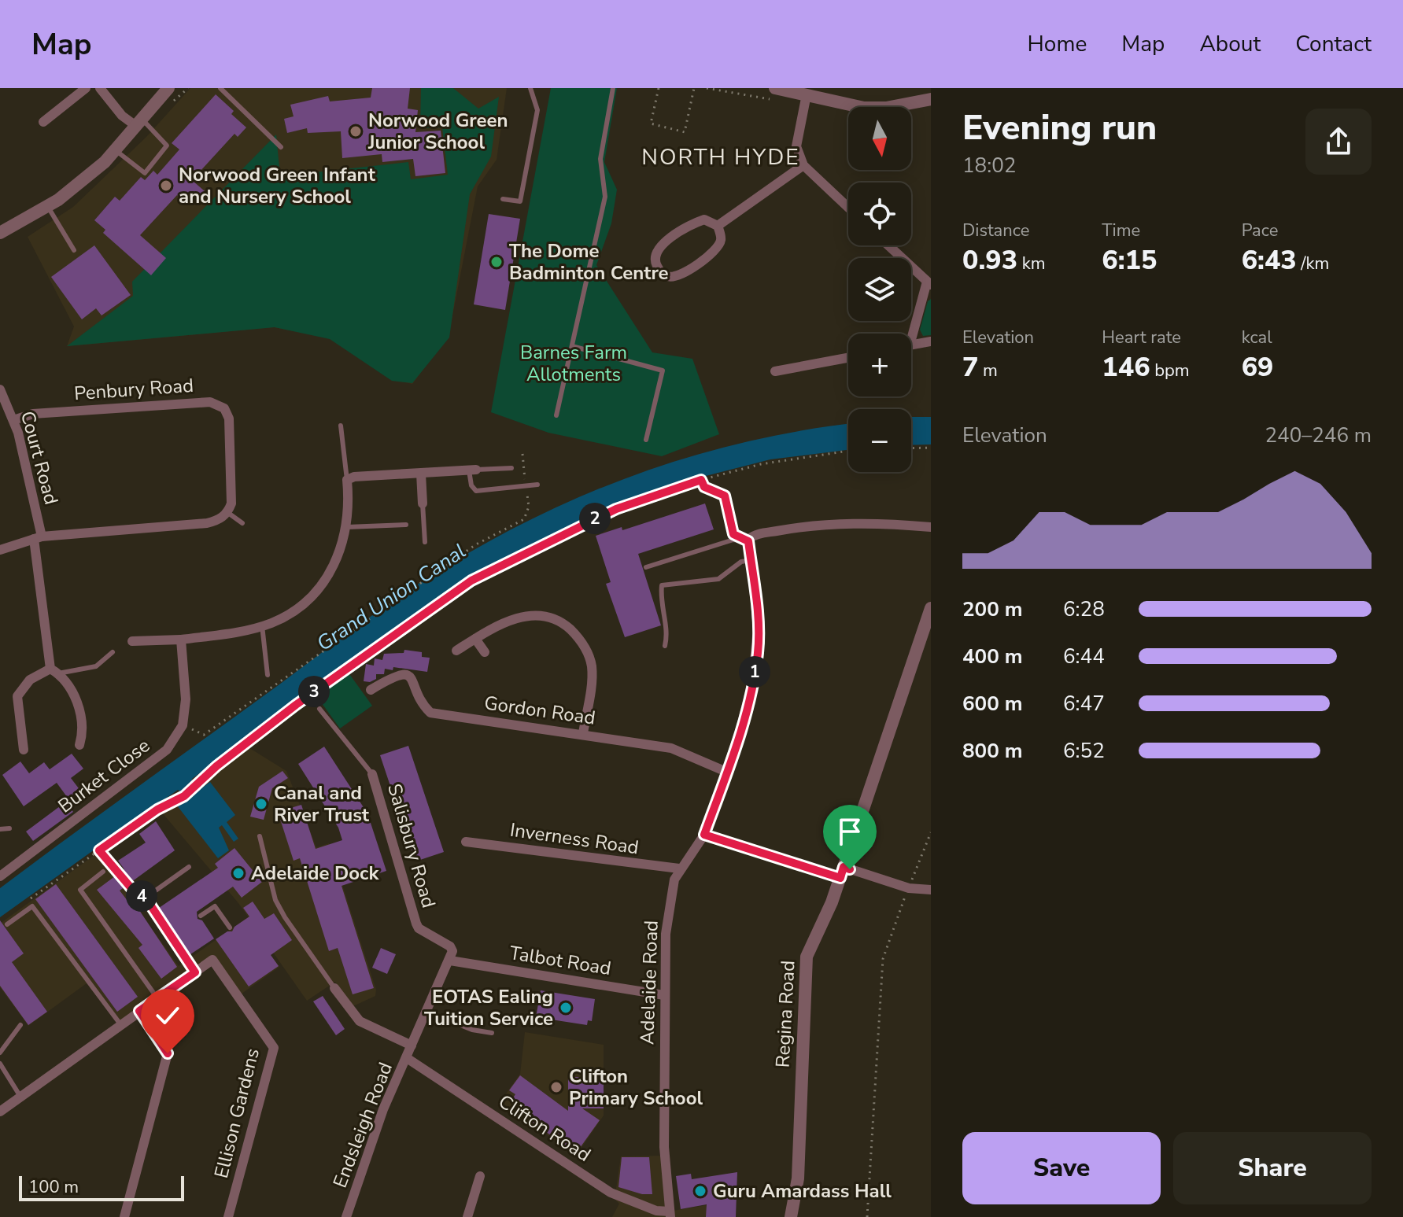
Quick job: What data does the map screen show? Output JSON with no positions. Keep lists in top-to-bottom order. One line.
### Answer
{"streets":{"street":["Penbury Road","Court Road","Gordon Road","Burket Close","Inverness Road","Salisbury Road","Talbot Road","Adelaide Road","Regina Road","Ellison Gardens","Endsleigh Road","Clifton Road"]},"crossings":[["Penbury Road","Court Road"],["Gordon Road","Adelaide Road"],["Inverness Road","Adelaide Road"],["Salisbury Road","Endsleigh Road"],["Talbot Road","Adelaide Road"],["Talbot Road","Endsleigh Road"],["Adelaide Road","Clifton Road"],["Endsleigh Road","Clifton Road"]],"districts":["NORTH HYDE"],"water":["Grand Union Canal"],"parks":["Barnes Farm Allotments"],"places":["Norwood Green Junior School","Norwood Green Infant and Nursery School","The Dome Badminton Centre","Canal and River Trust","Adelaide Dock","EOTAS Ealing Tuition Service","Clifton Primary School","Guru Amardass Hall"],"scale_bar":"100 m","north":"bottom","page":{"header":"Map","nav":["Home","Map","About","Contact"],"heading":["Evening run","18:02"],"map_buttons":["+","−"],"stats":[["Distance","0.93 km"],["Time","6:15"],["Pace","6:43 /km"],["Elevation","7 m"],["Heart rate","146 bpm"],["kcal","69"]],"chart":["Elevation","240–246 m"],"pins":["2","1","3","4"],"list":[{"name":"200 m","note":"6:28"},{"name":"400 m","note":"6:44"},{"name":"600 m","note":"6:47"},{"name":"800 m","note":"6:52"}],"buttons":["Save","Share"],"scale":"100 m"}}
